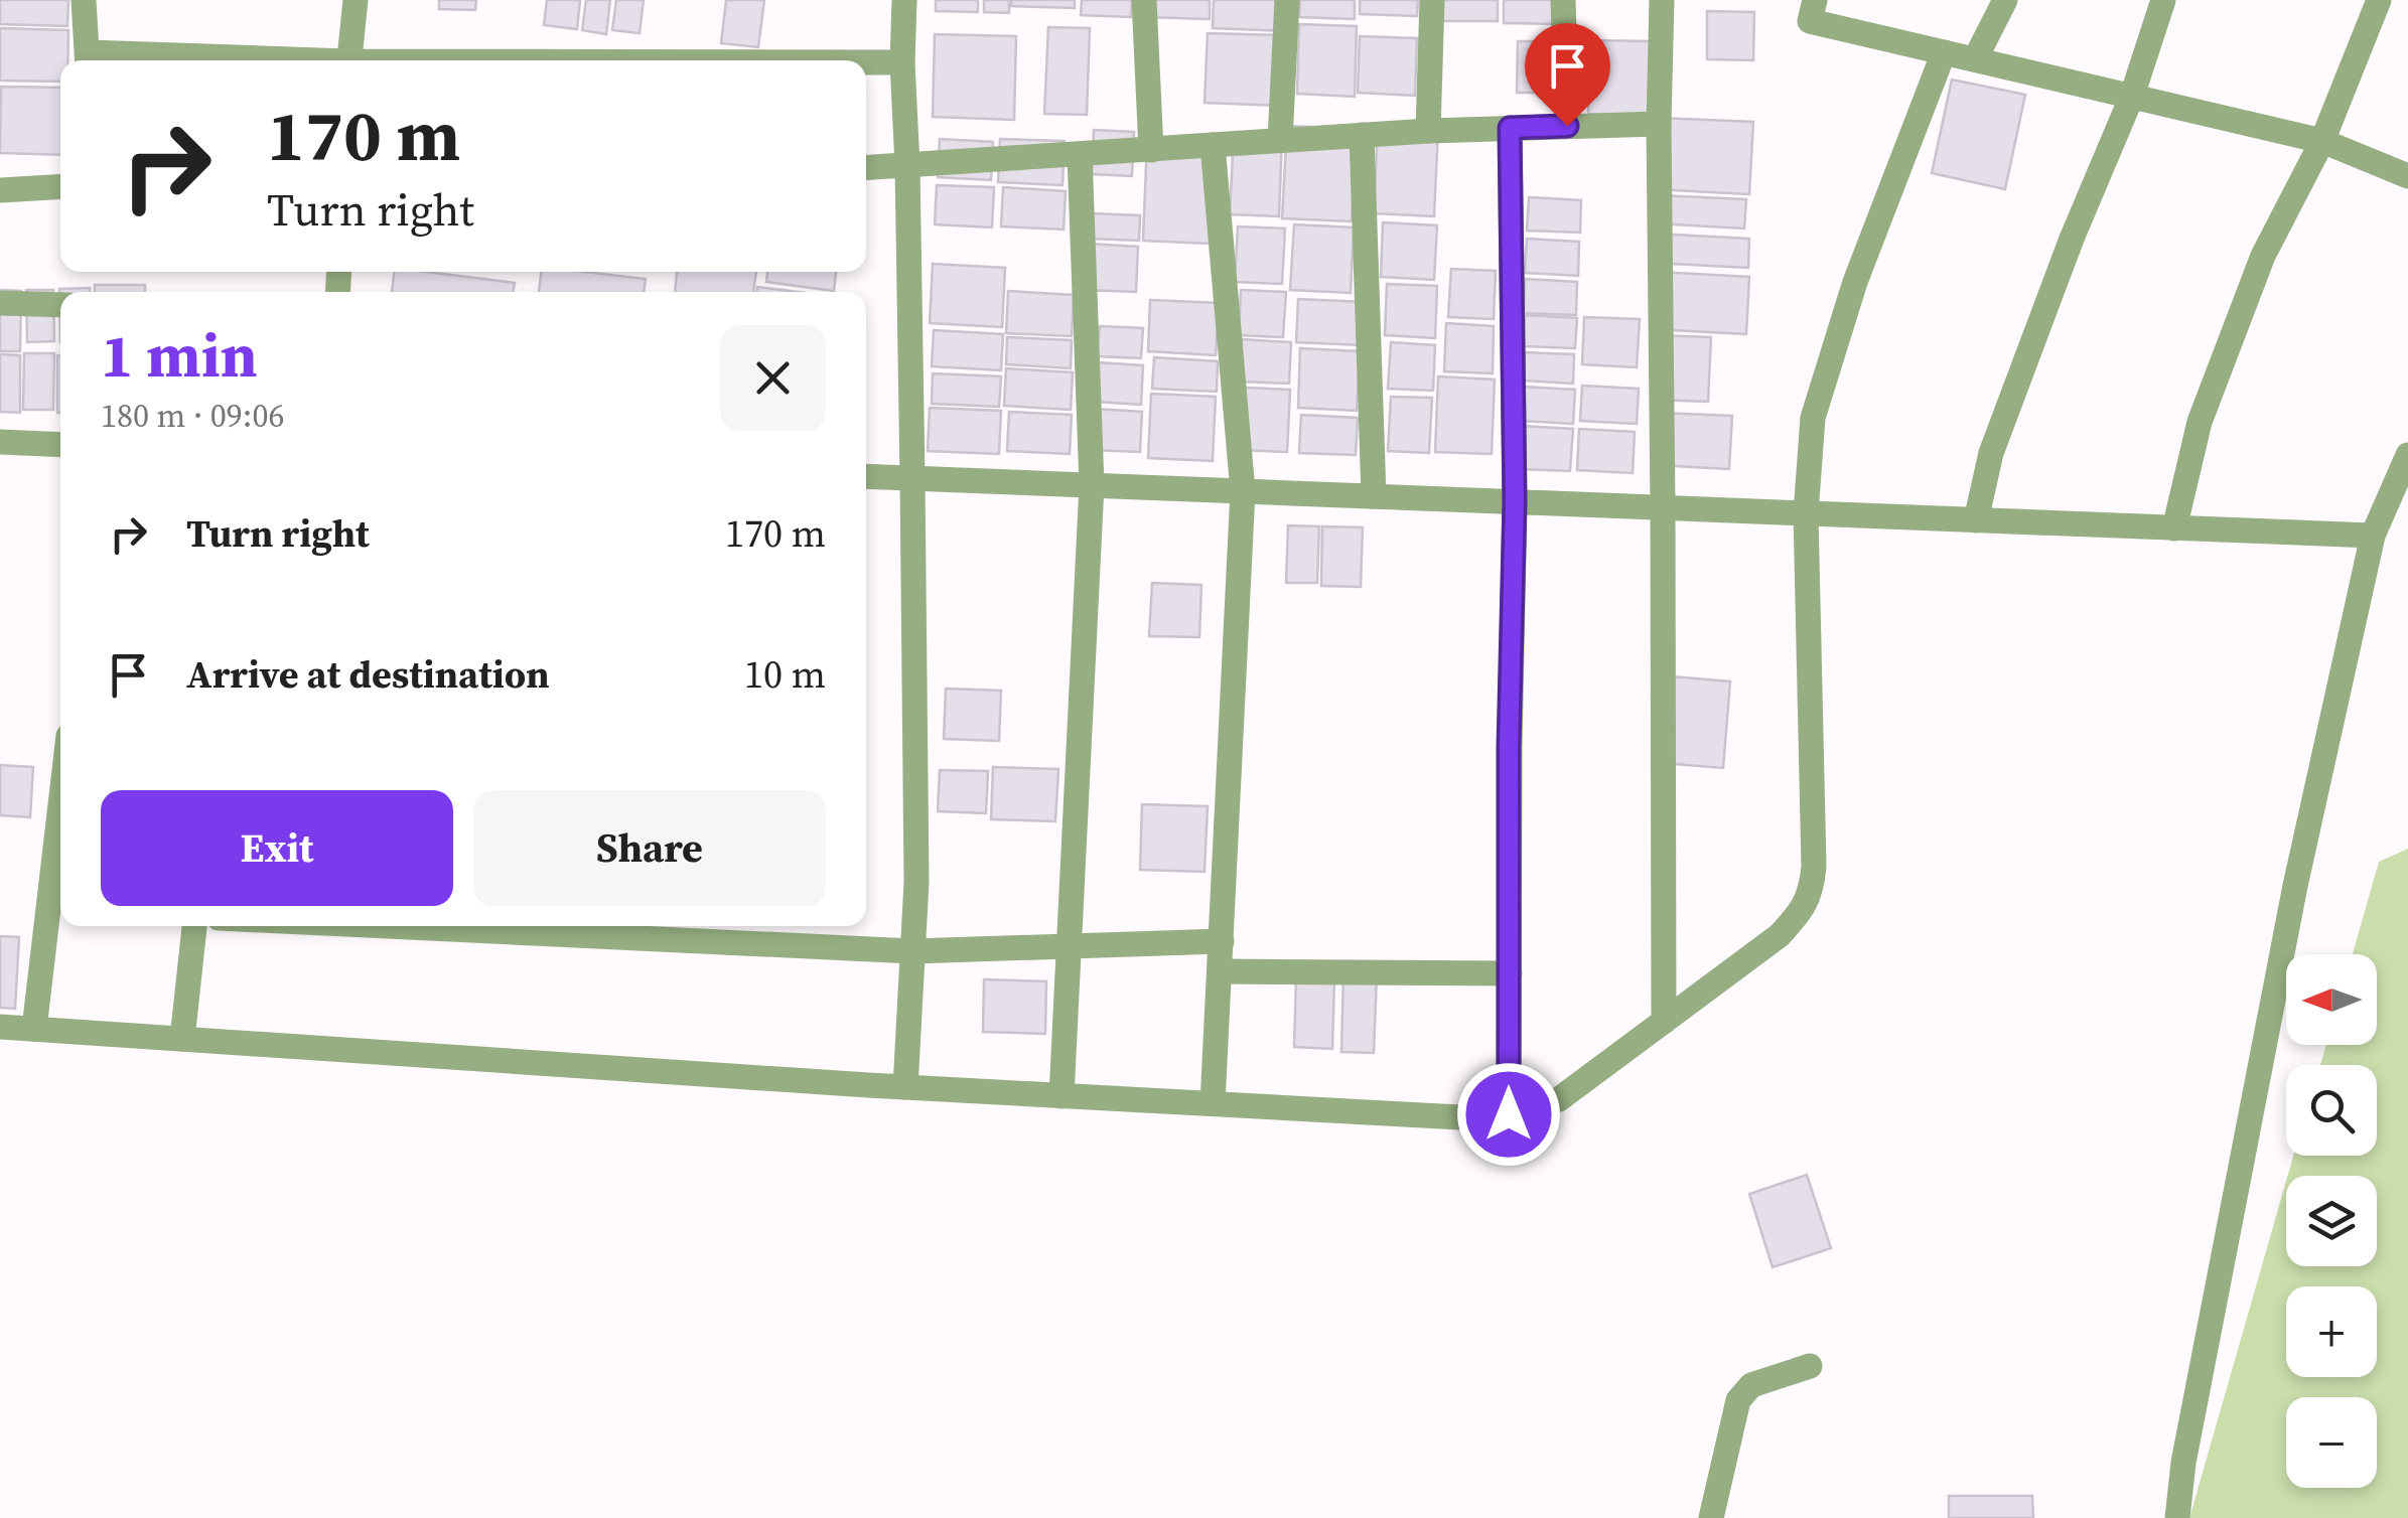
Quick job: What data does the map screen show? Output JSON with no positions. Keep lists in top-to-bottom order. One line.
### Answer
{"north":"left","page":{"turn":["170 m","Turn right"],"heading":["1 min","180 m · 09:06"],"list":[{"name":"Turn right","value":"170 m"},{"name":"Arrive at destination","value":"10 m"}],"buttons":["Exit","Share"],"map_buttons":["+","−"]}}
